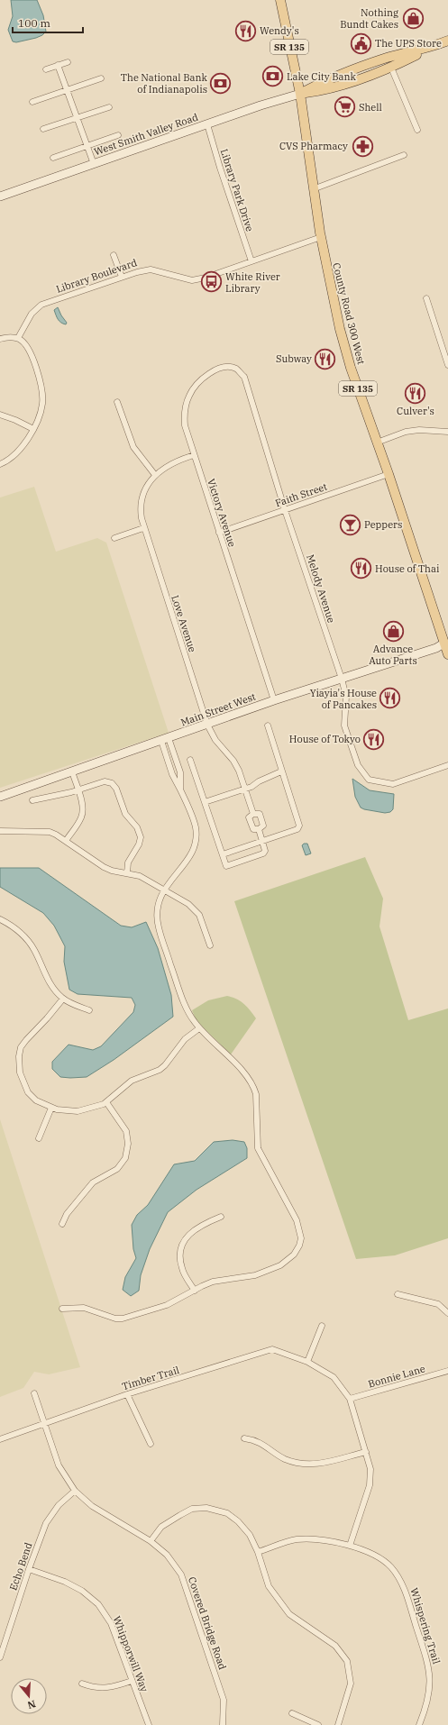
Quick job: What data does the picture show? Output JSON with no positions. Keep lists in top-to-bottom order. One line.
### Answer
{"streets":{"main road":["SR 135","West Smith Valley Road","County Road 300 West","Main Street West"],"street":["Library Park Drive","Library Boulevard","Faith Street","Victory Avenue","Melody Avenue","Love Avenue","Bonnie Lane","Timber Trail","Echo Bend","Covered Bridge Road","Whispering Trail","Whipporwill Way"]},"crossings":[["SR 135","West Smith Valley Road"],["SR 135","County Road 300 West"],["West Smith Valley Road","Library Park Drive"],["West Smith Valley Road","County Road 300 West"],["Library Park Drive","Library Boulevard"],["Library Boulevard","County Road 300 West"],["County Road 300 West","Faith Street"],["County Road 300 West","Main Street West"],["Faith Street","Victory Avenue"],["Faith Street","Melody Avenue"],["Victory Avenue","Melody Avenue"],["Victory Avenue","Love Avenue"],["Victory Avenue","Main Street West"],["Melody Avenue","Main Street West"],["Love Avenue","Main Street West"],["Bonnie Lane","Timber Trail"],["Timber Trail","Covered Bridge Road"],["Timber Trail","Whispering Trail"],["Echo Bend","Covered Bridge Road"],["Echo Bend","Whipporwill Way"]],"places":{"shop":["Nothing Bundt Cakes","Advance Auto Parts"],"restaurant":["Wendy's","Subway","Culver's","House of Thai","Yiayia's House of Pancakes","House of Tokyo"],"public building":["The UPS Store"],"bank":["Lake City Bank","The National Bank of Indianapolis"],"supermarket":["Shell"],"pharmacy":["CVS Pharmacy"],"bus stop":["White River Library"],"bar":["Peppers"]},"scale_bar":"100 m","north":"bottom"}
